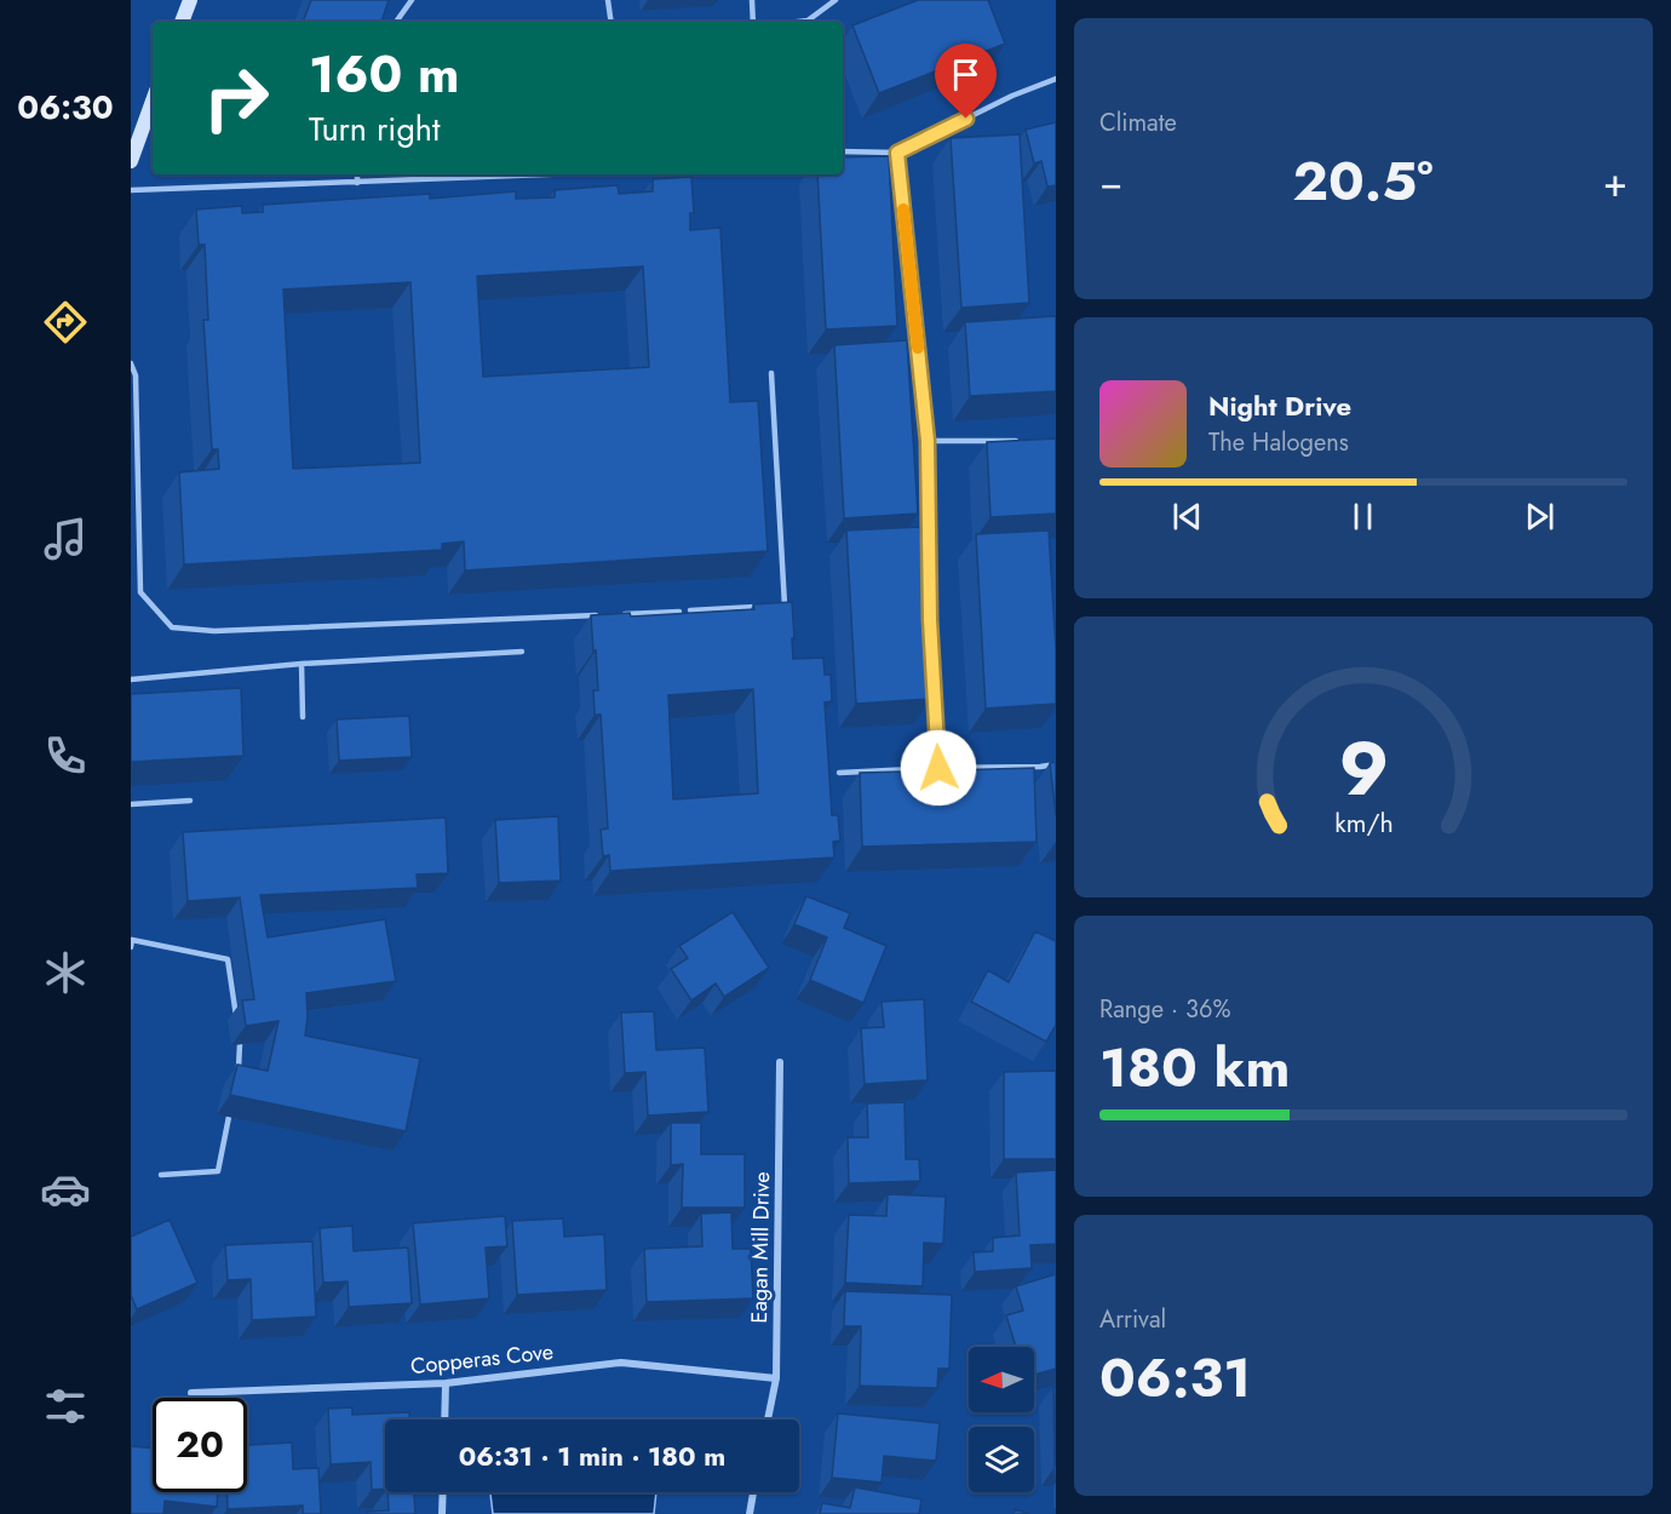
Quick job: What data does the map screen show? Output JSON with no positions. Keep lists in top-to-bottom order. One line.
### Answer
{"streets":{"street":["Eagan Mill Drive","Copperas Cove"]},"crossings":[["Eagan Mill Drive","Copperas Cove"]],"north":"left","page":{"tabs":"06:30","tile":["Climate",["Range · 36%","180 km"],["Arrival","06:31"]],"turn":["160 m","Turn right"],"heat":["−","20.5°","+"],"song":["Night Drive","The Halogens"],"limit":"20","trip":"06:31 · 1 min · 180 m","gauge":["9","km/h"]}}
